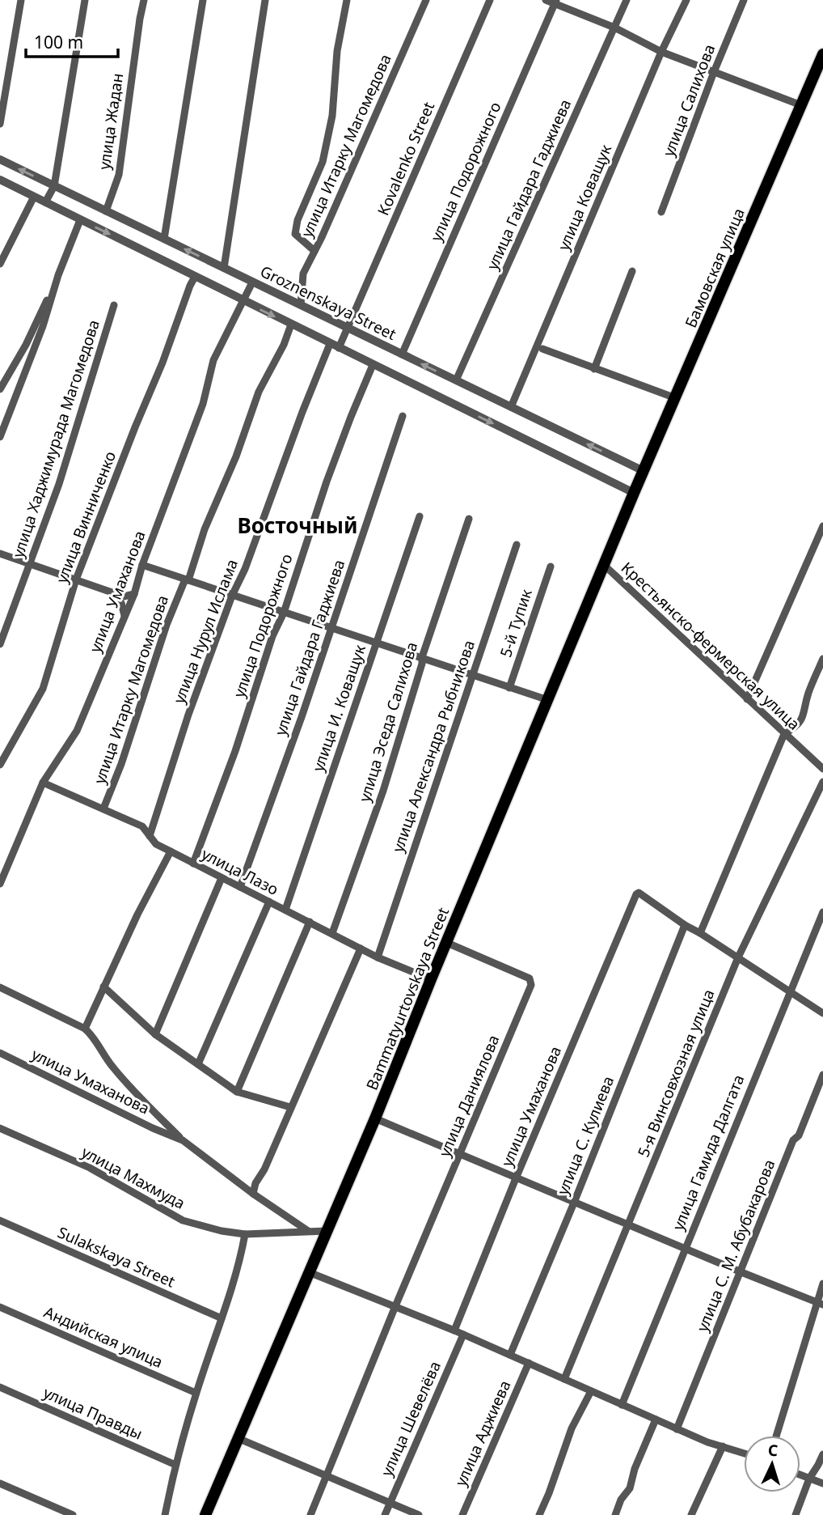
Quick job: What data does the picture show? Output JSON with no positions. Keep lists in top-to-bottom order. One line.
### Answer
{"streets":{"highway":["Бамовская улица","Bammatyurtovskaya Street"],"street":["улица Салихова","улица Жадан","улица Итарку Магомедова","Kovalenko Street","улица Подорожного","улица Гайдара Гаджиева","улица Коващук","Groznenskaya Street","улица Хаджимурада Магомедова","улица Винниченко","улица Умаханова","5-й Тупик","улица Нурул Ислама","Крестьянско-фермерская улица","улица И. Коващук","улица Эседа Салихова","улица Александра Рыбникова","улица Лазо","5-я Винсовхозная улица","улица Даниялова","улица С. Кулиева","улица Гамида Далгата","улица Махмуда","улица С. М. Абубакарова","Sulakskaya Street","Андийская улица","улица Правды","улица Шевелёва","улица Аджиева"]},"crossings":[["улица Жадан","Groznenskaya Street"],["улица Итарку Магомедова","Groznenskaya Street"],["улица Итарку Магомедова","улица Лазо"],["Kovalenko Street","Groznenskaya Street"],["Kovalenko Street","улица Нурул Ислама"],["улица Подорожного","Groznenskaya Street"],["улица Подорожного","улица Лазо"],["улица Гайдара Гаджиева","Groznenskaya Street"],["улица Гайдара Гаджиева","улица Лазо"],["улица Коващук","Groznenskaya Street"],["Бамовская улица","Groznenskaya Street"],["Бамовская улица","Bammatyurtovskaya Street"],["Groznenskaya Street","улица Умаханова"],["улица Умаханова","улица Лазо"],["улица Умаханова","улица С. Кулиева"],["улица Умаханова","улица Махмуда"],["улица Нурул Ислама","улица Лазо"],["Крестьянско-фермерская улица","Bammatyurtovskaya Street"],["улица И. Коващук","улица Лазо"],["улица Эседа Салихова","улица Лазо"],["улица Александра Рыбникова","улица Лазо"],["улица Лазо","Bammatyurtovskaya Street"],["Bammatyurtovskaya Street","улица Даниялова"],["Bammatyurtovskaya Street","улица Махмуда"]],"districts":["Восточный"],"scale_bar":"100 m","north":"top"}
